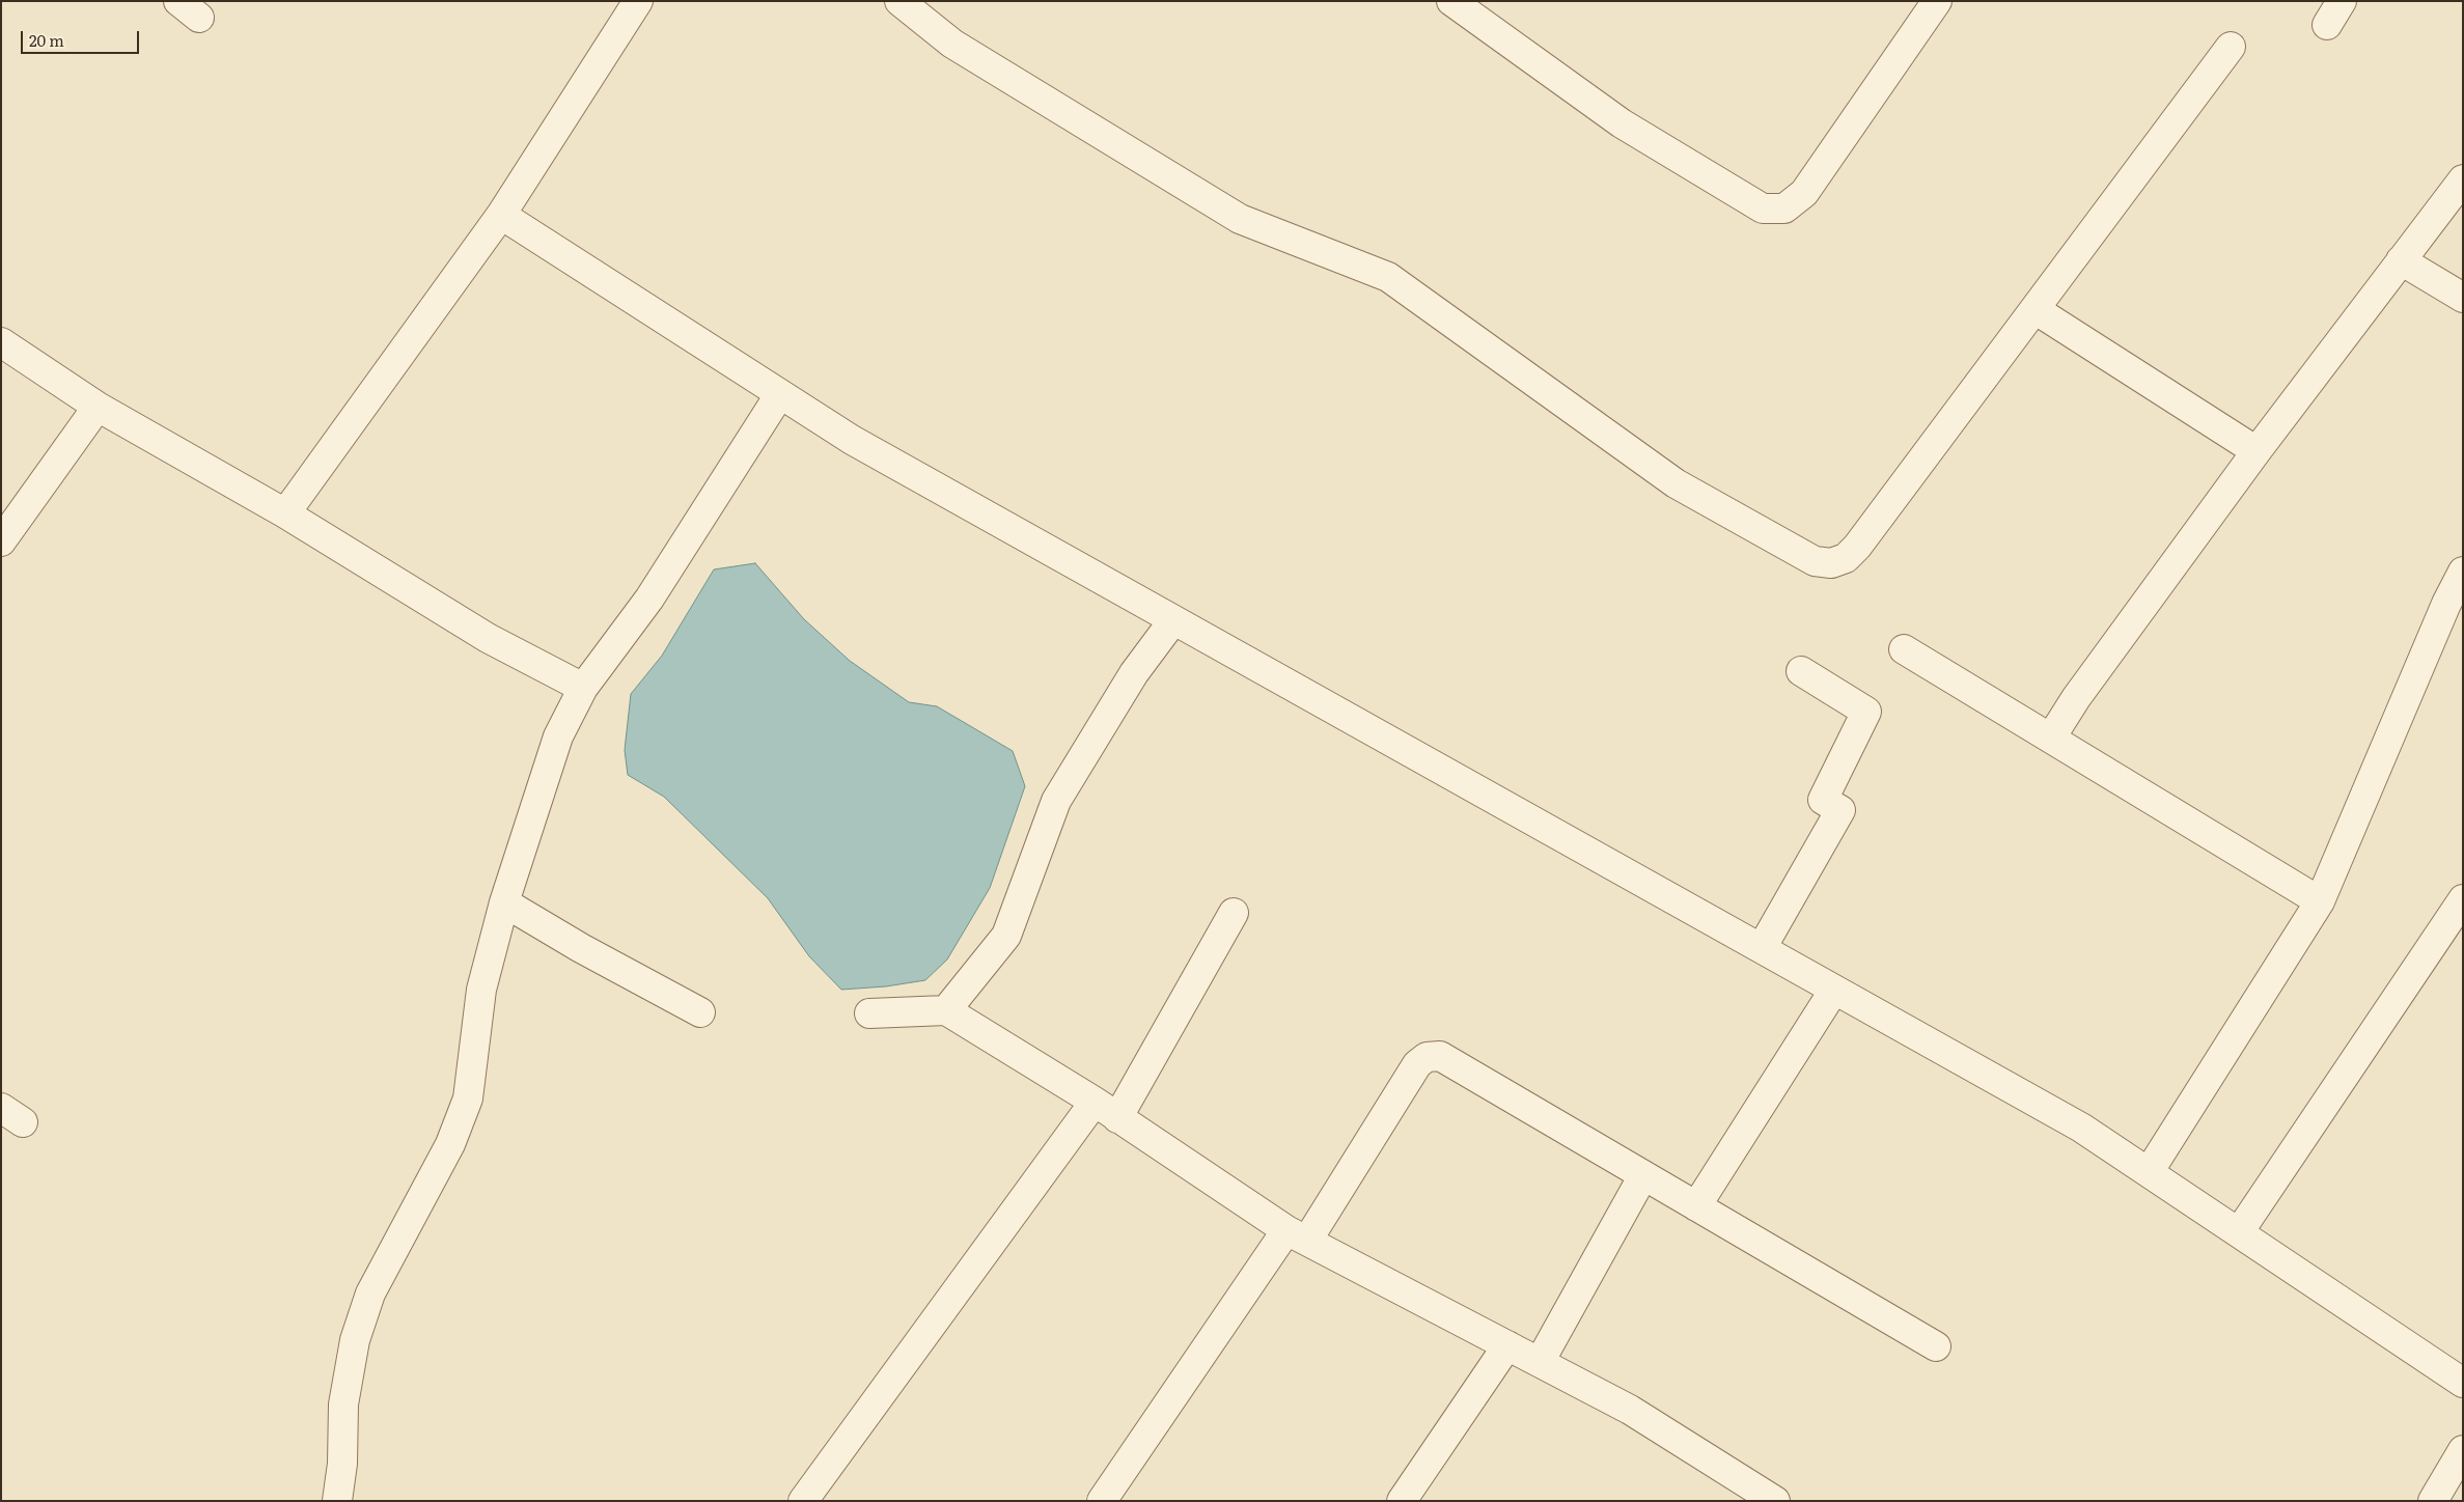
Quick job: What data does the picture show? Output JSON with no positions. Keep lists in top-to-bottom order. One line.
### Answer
{"scale_bar":"20 m"}
